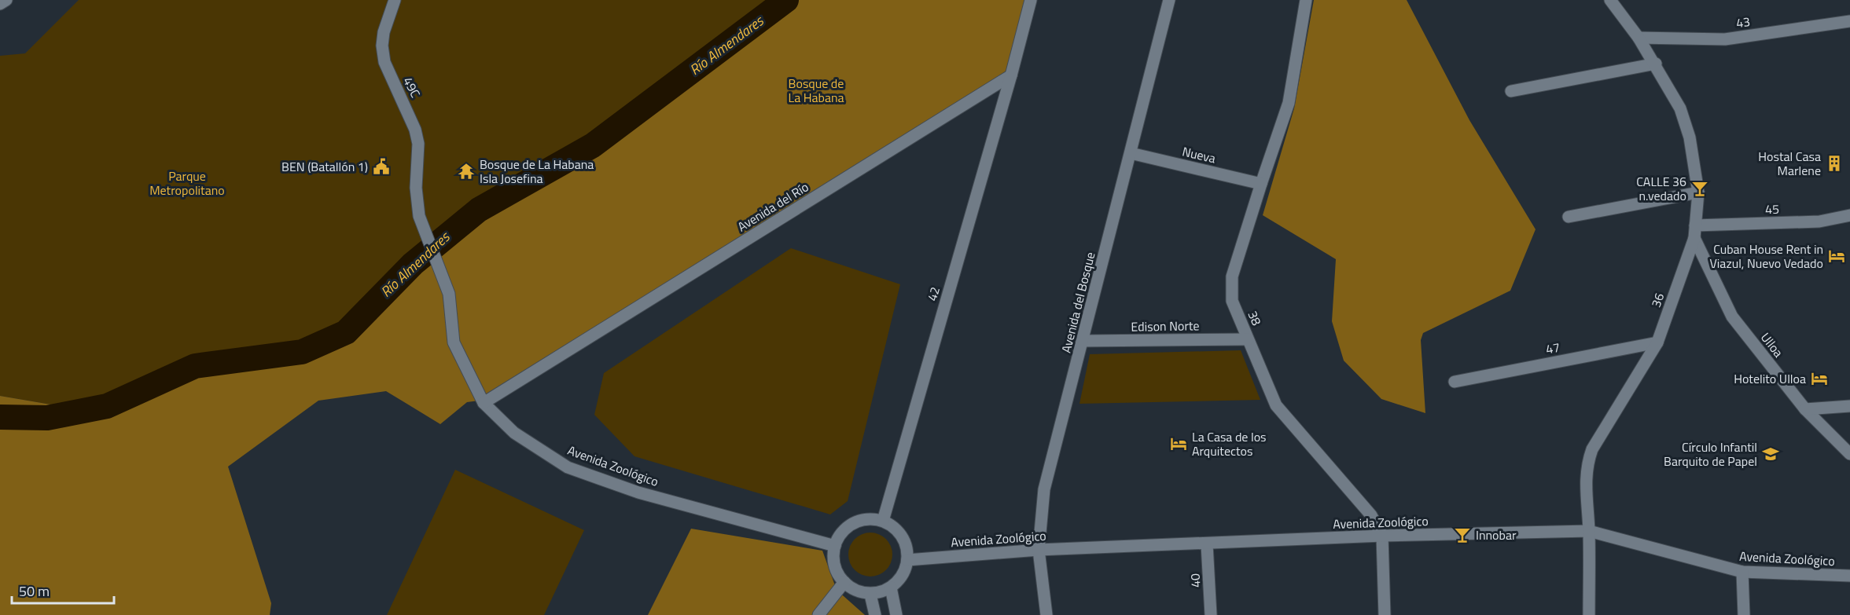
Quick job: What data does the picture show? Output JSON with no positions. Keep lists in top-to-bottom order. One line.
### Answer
{"streets":{"street":["43","49C","Nueva","Avenida del Río","45","42","36","Avenida del Bosque","38","Edison Norte","Ulloa","47","Avenida Zoológico","40"]},"crossings":[["43","36"],["49C","Avenida Zoológico"],["Nueva","Avenida del Bosque"],["Nueva","38"],["Avenida del Río","42"],["Avenida del Río","Avenida Zoológico"],["45","36"],["42","Avenida Zoológico"],["36","Ulloa"],["36","47"],["36","Avenida Zoológico"],["Avenida del Bosque","Edison Norte"],["Avenida del Bosque","Avenida Zoológico"],["38","Edison Norte"],["38","Avenida Zoológico"],["Avenida Zoológico","40"]],"water":["Río Almendares"],"parks":["Bosque de La Habana","Parque Metropolitano"],"places":{"building":["Hostal Casa Marlene"],"public building":["BEN (Batallón 1)"],"temple":["Bosque de La Habana Isla Josefina"],"bar":["CALLE 36 n.vedado","Innobar"],"hotel":["Cuban House Rent in Viazul, Nuevo Vedado","Hotelito Ulloa","La Casa de los Arquitectos"],"school or university":["Círculo Infantil Barquito de Papel"]},"scale_bar":"50 m"}
